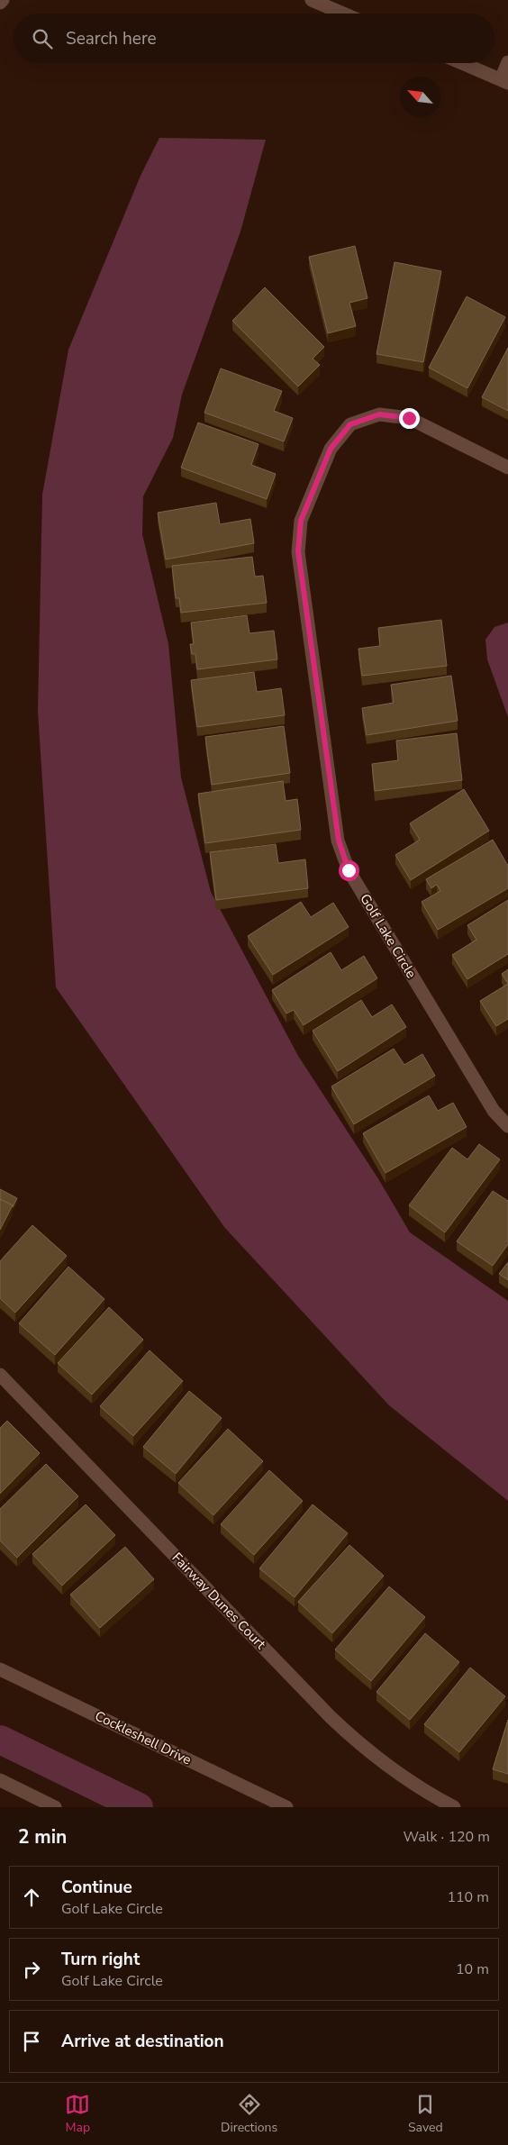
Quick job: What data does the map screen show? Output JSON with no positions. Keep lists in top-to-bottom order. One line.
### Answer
{"streets":{"street":["Golf Lake Circle","Fairway Dunes Court","Cockleshell Drive"]},"north":"top left","page":{"search":"Search here","heading":["2 min","Walk · 120 m"],"list":[["Continue","Golf Lake Circle","110 m"],["Turn right","Golf Lake Circle","10 m"],"Arrive at destination"],"nav":["Map","Directions","Saved"]}}
